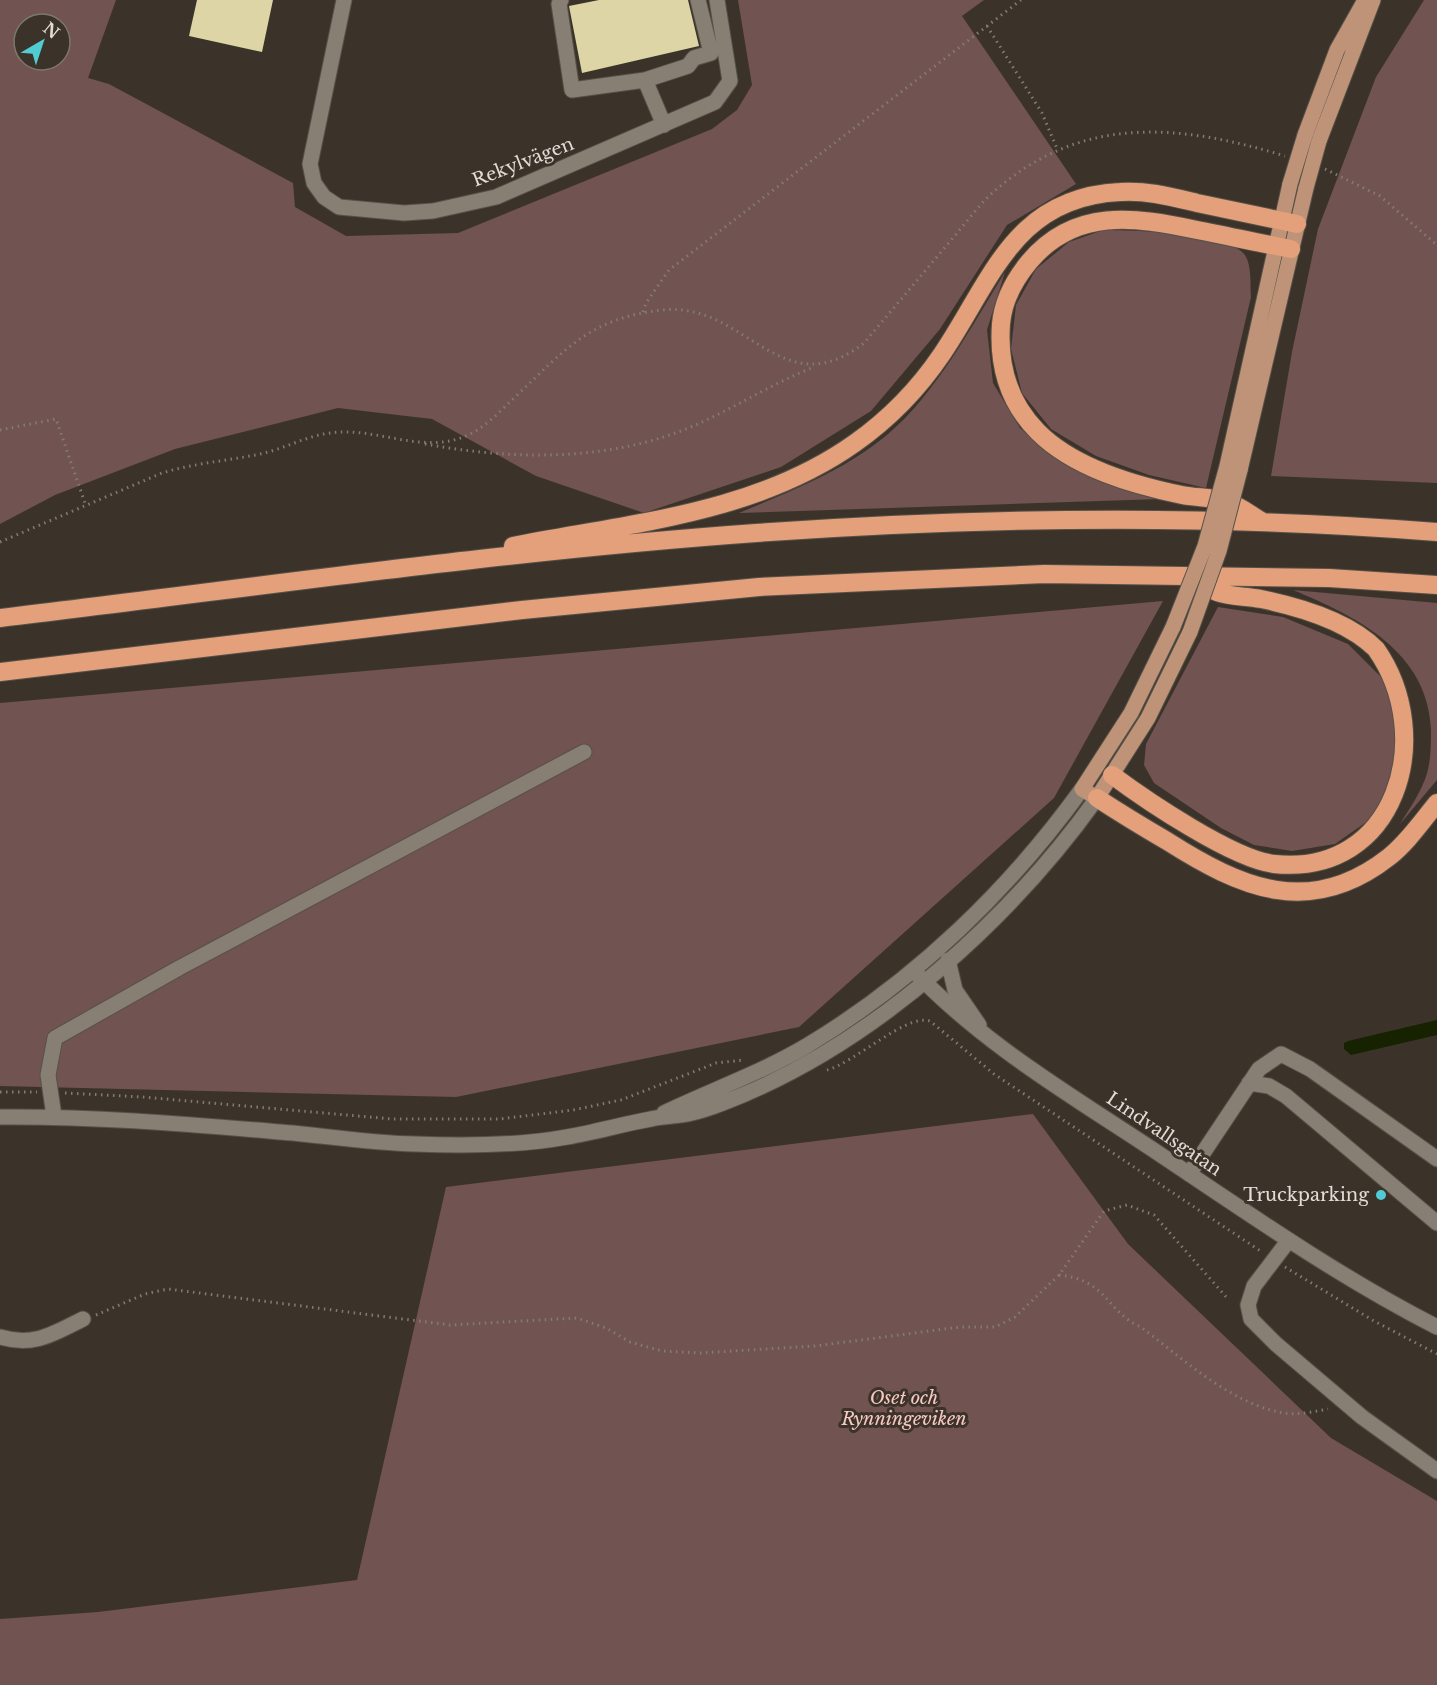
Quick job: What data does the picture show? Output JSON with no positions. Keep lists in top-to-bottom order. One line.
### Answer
{"streets":{"street":["Rekylvägen","Lindvallsgatan"]},"parks":["Oset och Rynningeviken"],"places":["Truckparking"],"north":"top right"}
